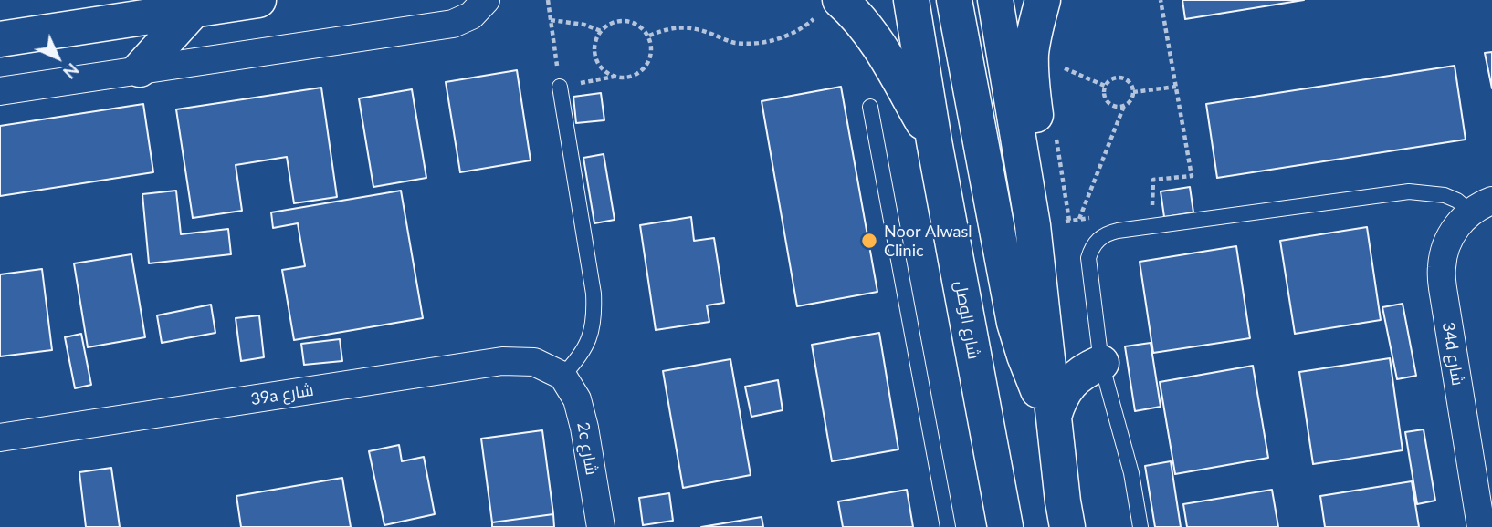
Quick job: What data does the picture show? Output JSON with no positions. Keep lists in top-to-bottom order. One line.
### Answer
{"streets":{"main road":["شارع الوصل"],"street":["34d شارع","39a شارع","2c شارع"]},"crossings":[["39a شارع","2c شارع"]],"places":["Noor Alwasl Clinic"],"north":"bottom right"}
